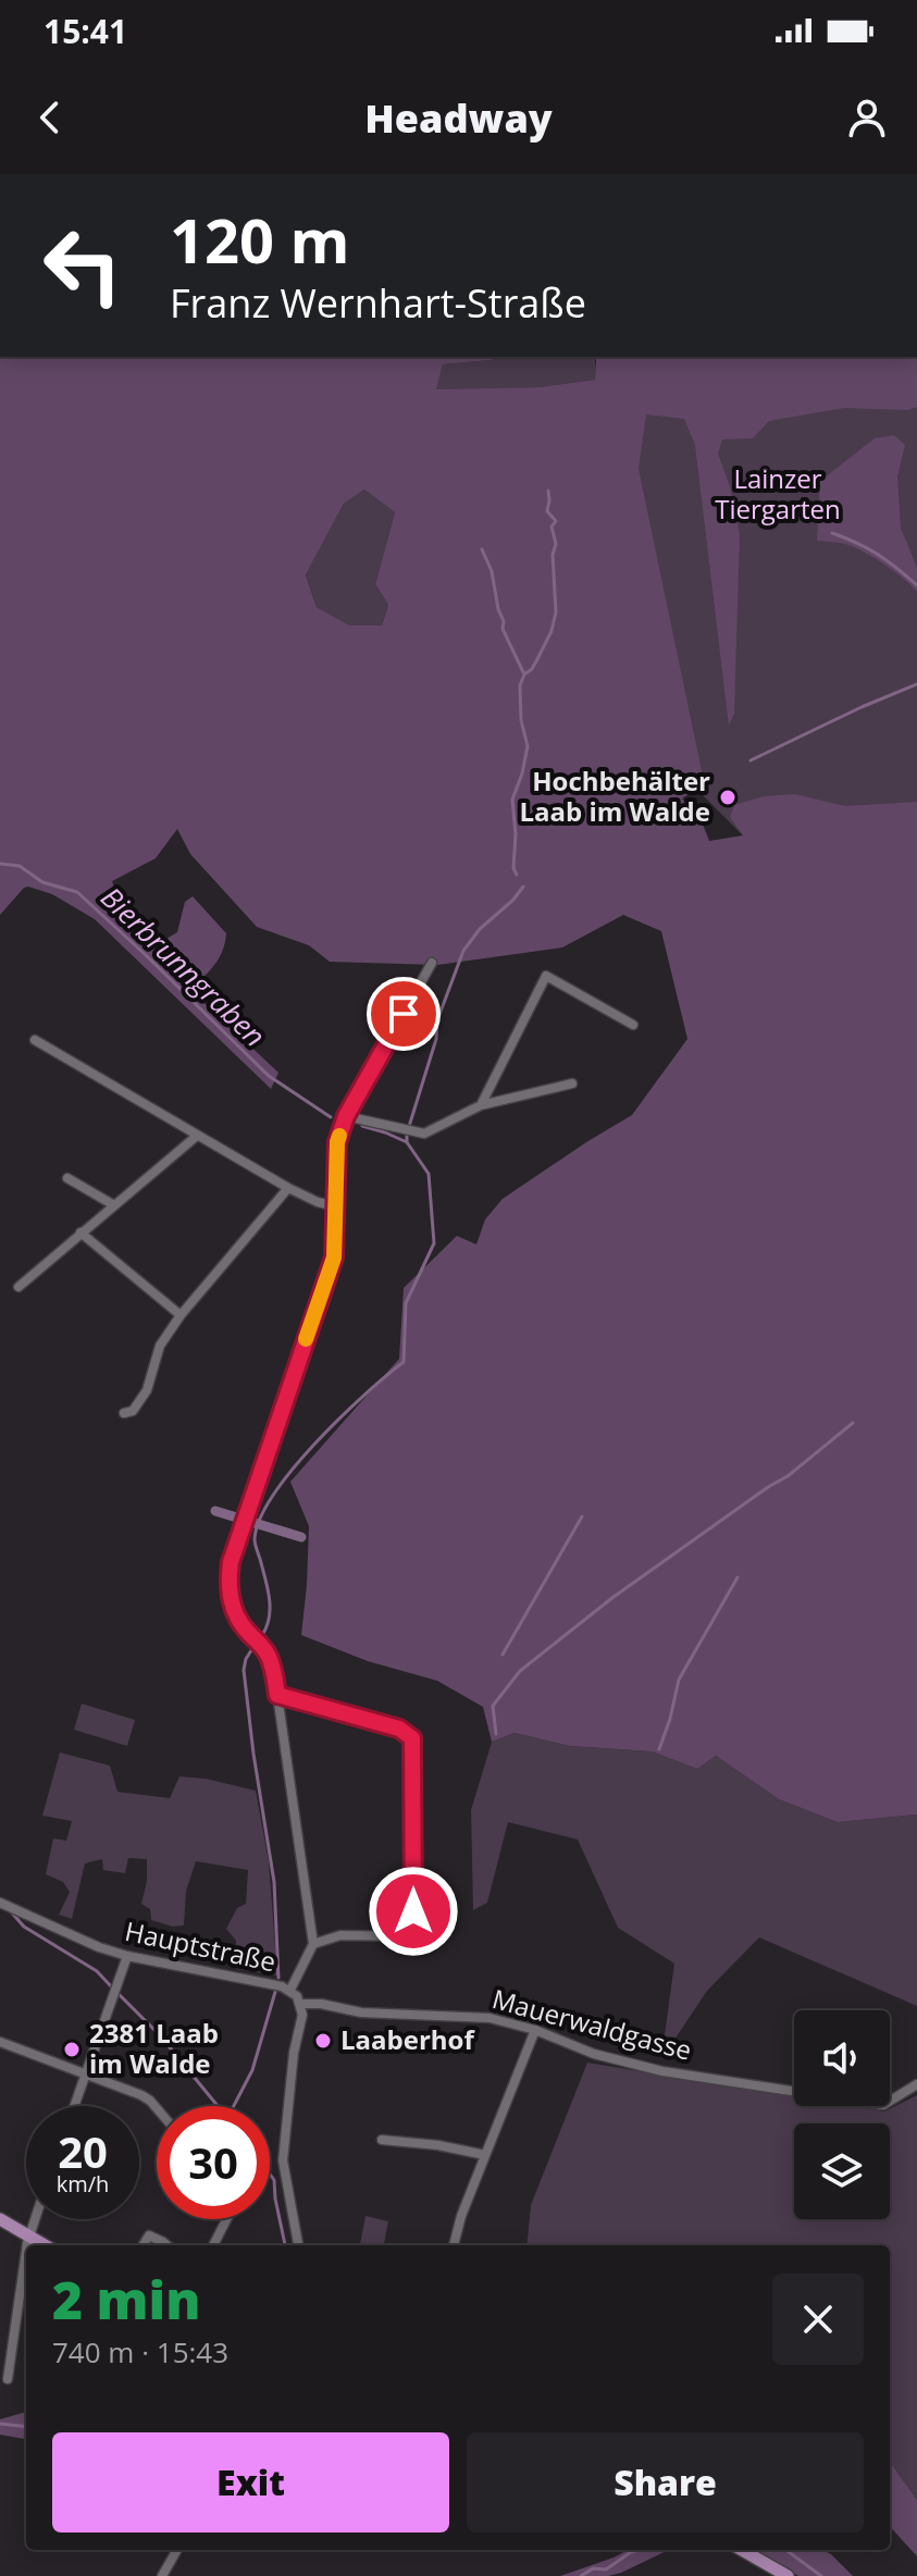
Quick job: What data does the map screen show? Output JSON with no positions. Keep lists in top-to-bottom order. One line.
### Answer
{"streets":{"street":["Hauptstraße","Mauerwaldgasse"]},"crossings":[["Hauptstraße","Mauerwaldgasse"]],"water":["Bierbrunngraben"],"parks":["Lainzer Tiergarten"],"places":["Hochbehälter Laab im Walde","Laaberhof","2381 Laab im Walde"],"page":{"status":"15:41","header":"Headway","turn":["120 m","Franz Wernhart-Straße"],"speed":"20 km/h","limit":"30","heading":["2 min","740 m · 15:43"],"buttons":["Exit","Share"]}}
